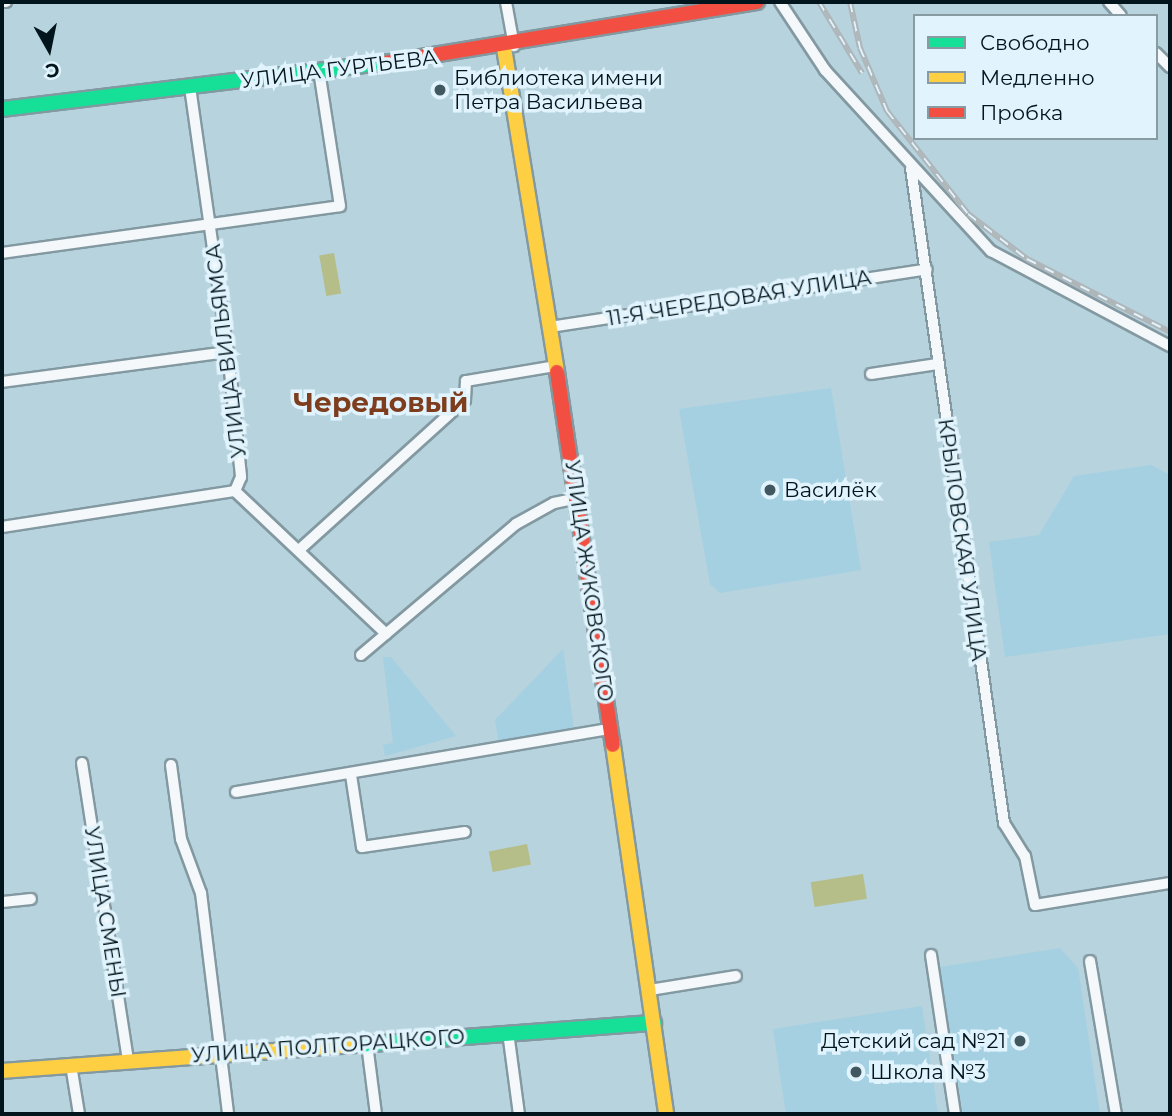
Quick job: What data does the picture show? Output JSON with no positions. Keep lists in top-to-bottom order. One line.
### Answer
{"streets":{"street":["УЛИЦА ГУРТЬЕВА","11-Я ЧЕРЕДОВАЯ УЛИЦА","УЛИЦА ВИЛЬЯМСА","КРЫЛОВСКАЯ УЛИЦА","УЛИЦА ЖУКОВСКОГО","УЛИЦА СМЕНЫ","УЛИЦА ПОЛТОРАЦКОГО"]},"crossings":[["УЛИЦА ГУРТЬЕВА","УЛИЦА ВИЛЬЯМСА"],["УЛИЦА ГУРТЬЕВА","УЛИЦА ЖУКОВСКОГО"],["11-Я ЧЕРЕДОВАЯ УЛИЦА","КРЫЛОВСКАЯ УЛИЦА"],["11-Я ЧЕРЕДОВАЯ УЛИЦА","УЛИЦА ЖУКОВСКОГО"],["УЛИЦА ЖУКОВСКОГО","УЛИЦА ПОЛТОРАЦКОГО"],["УЛИЦА СМЕНЫ","УЛИЦА ПОЛТОРАЦКОГО"]],"districts":["Чередовый"],"places":["Библиотека имени Петра Васильева","Василёк","Детский сад №21","Школа №3"],"legend":["Свободно","Медленно","Пробка"],"north":"bottom"}
